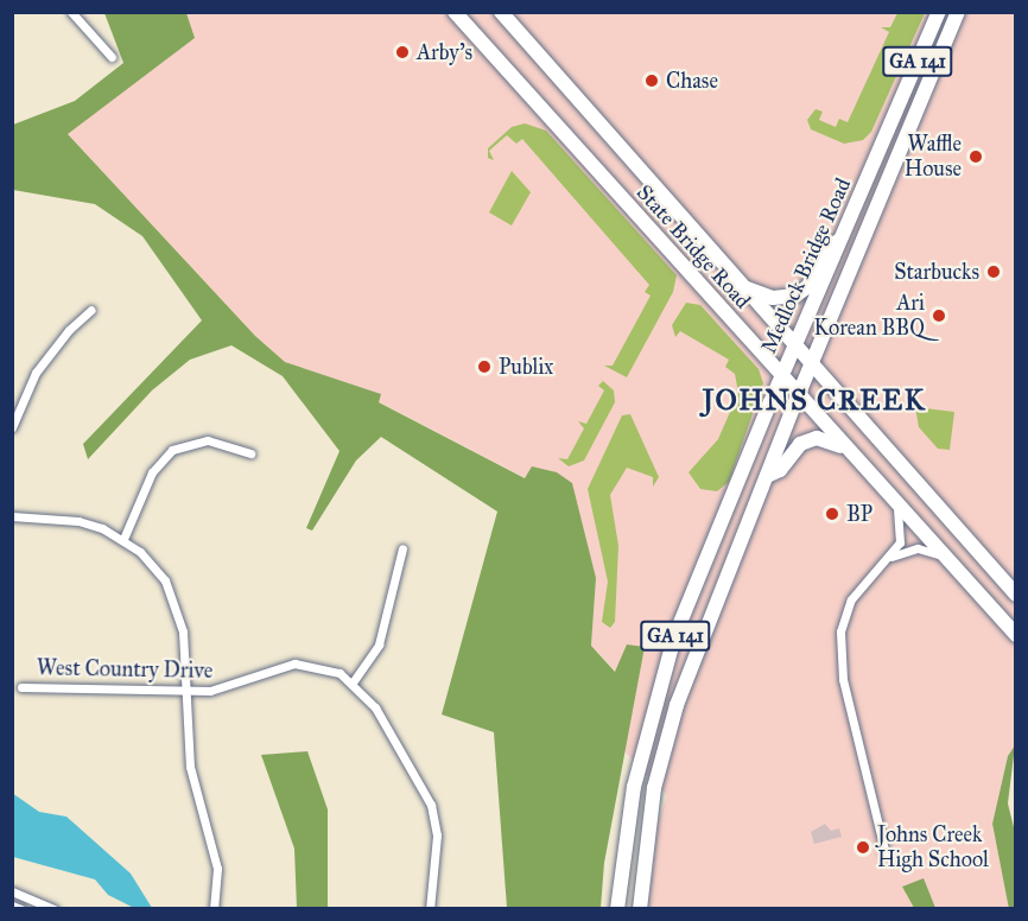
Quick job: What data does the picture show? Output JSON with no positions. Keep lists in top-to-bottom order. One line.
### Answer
{"streets":{"highway":["GA 141","State Bridge Road","Medlock Bridge Road"],"street":["West Country Drive"]},"crossings":[["State Bridge Road","Medlock Bridge Road"]],"districts":["JOHNS CREEK"],"places":["Arby's","Chase","Waffle House","Starbucks","Ari Korean BBQ","Publix","BP","Johns Creek High School"]}
